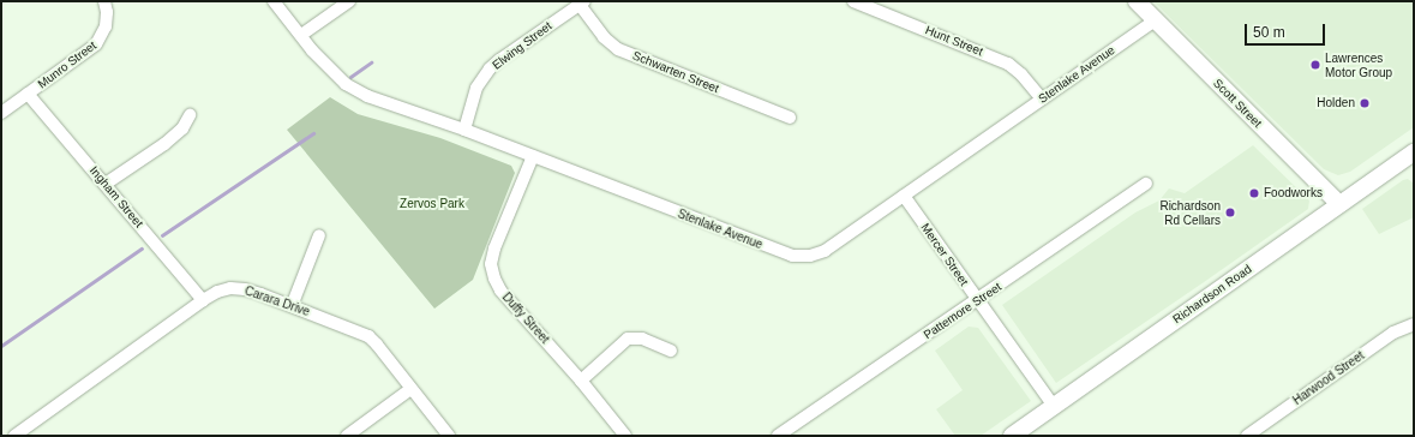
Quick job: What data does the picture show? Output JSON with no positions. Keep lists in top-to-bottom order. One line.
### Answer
{"streets":{"main road":["Scott Street","Richardson Road"],"street":["Hunt Street","Elwing Street","Munro Street","Schwarten Street","Stenlake Avenue","Ingham Street","Mercer Street","Carara Drive","Pattemore Street","Duffy Street","Harwood Street"]},"crossings":[["Hunt Street","Stenlake Avenue"],["Elwing Street","Schwarten Street"],["Elwing Street","Stenlake Avenue"],["Munro Street","Ingham Street"],["Stenlake Avenue","Scott Street"],["Stenlake Avenue","Mercer Street"],["Stenlake Avenue","Duffy Street"],["Scott Street","Richardson Road"],["Ingham Street","Carara Drive"],["Mercer Street","Richardson Road"],["Mercer Street","Pattemore Street"]],"parks":["Zervos Park"],"places":["Lawrences Motor Group","Holden","Foodworks","Richardson Rd Cellars"],"scale_bar":"50 m"}
